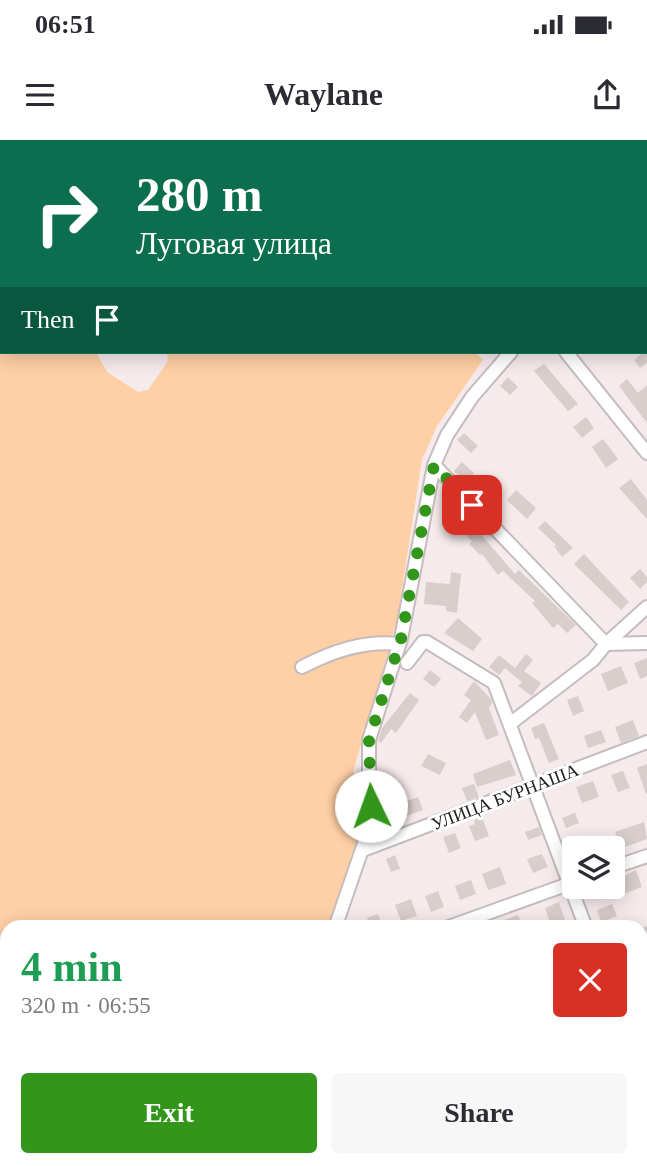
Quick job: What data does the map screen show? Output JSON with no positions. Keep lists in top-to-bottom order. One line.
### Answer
{"streets":{"street":["УЛИЦА БУРНАША"]},"page":{"status":"06:51","header":"Waylane","turn":["280 m","Луговая улица"],"then":"Then","heading":["4 min","320 m · 06:55"],"buttons":["Exit","Share"]}}
